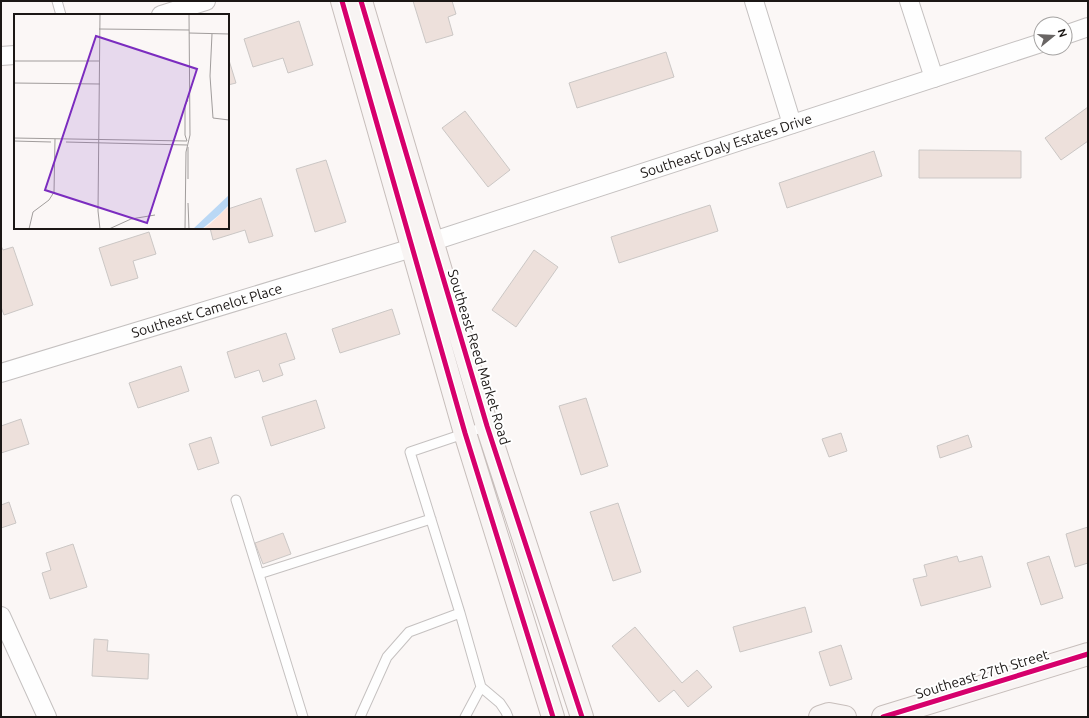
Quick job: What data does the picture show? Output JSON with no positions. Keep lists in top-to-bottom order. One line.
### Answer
{"streets":{"main road":["Southeast Reed Market Road","Southeast 27th Street"],"street":["Southeast Daly Estates Drive","Southeast Camelot Place"]},"crossings":[["Southeast Daly Estates Drive","Southeast Camelot Place"],["Southeast Daly Estates Drive","Southeast Reed Market Road"],["Southeast Camelot Place","Southeast Reed Market Road"]],"north":"right"}
